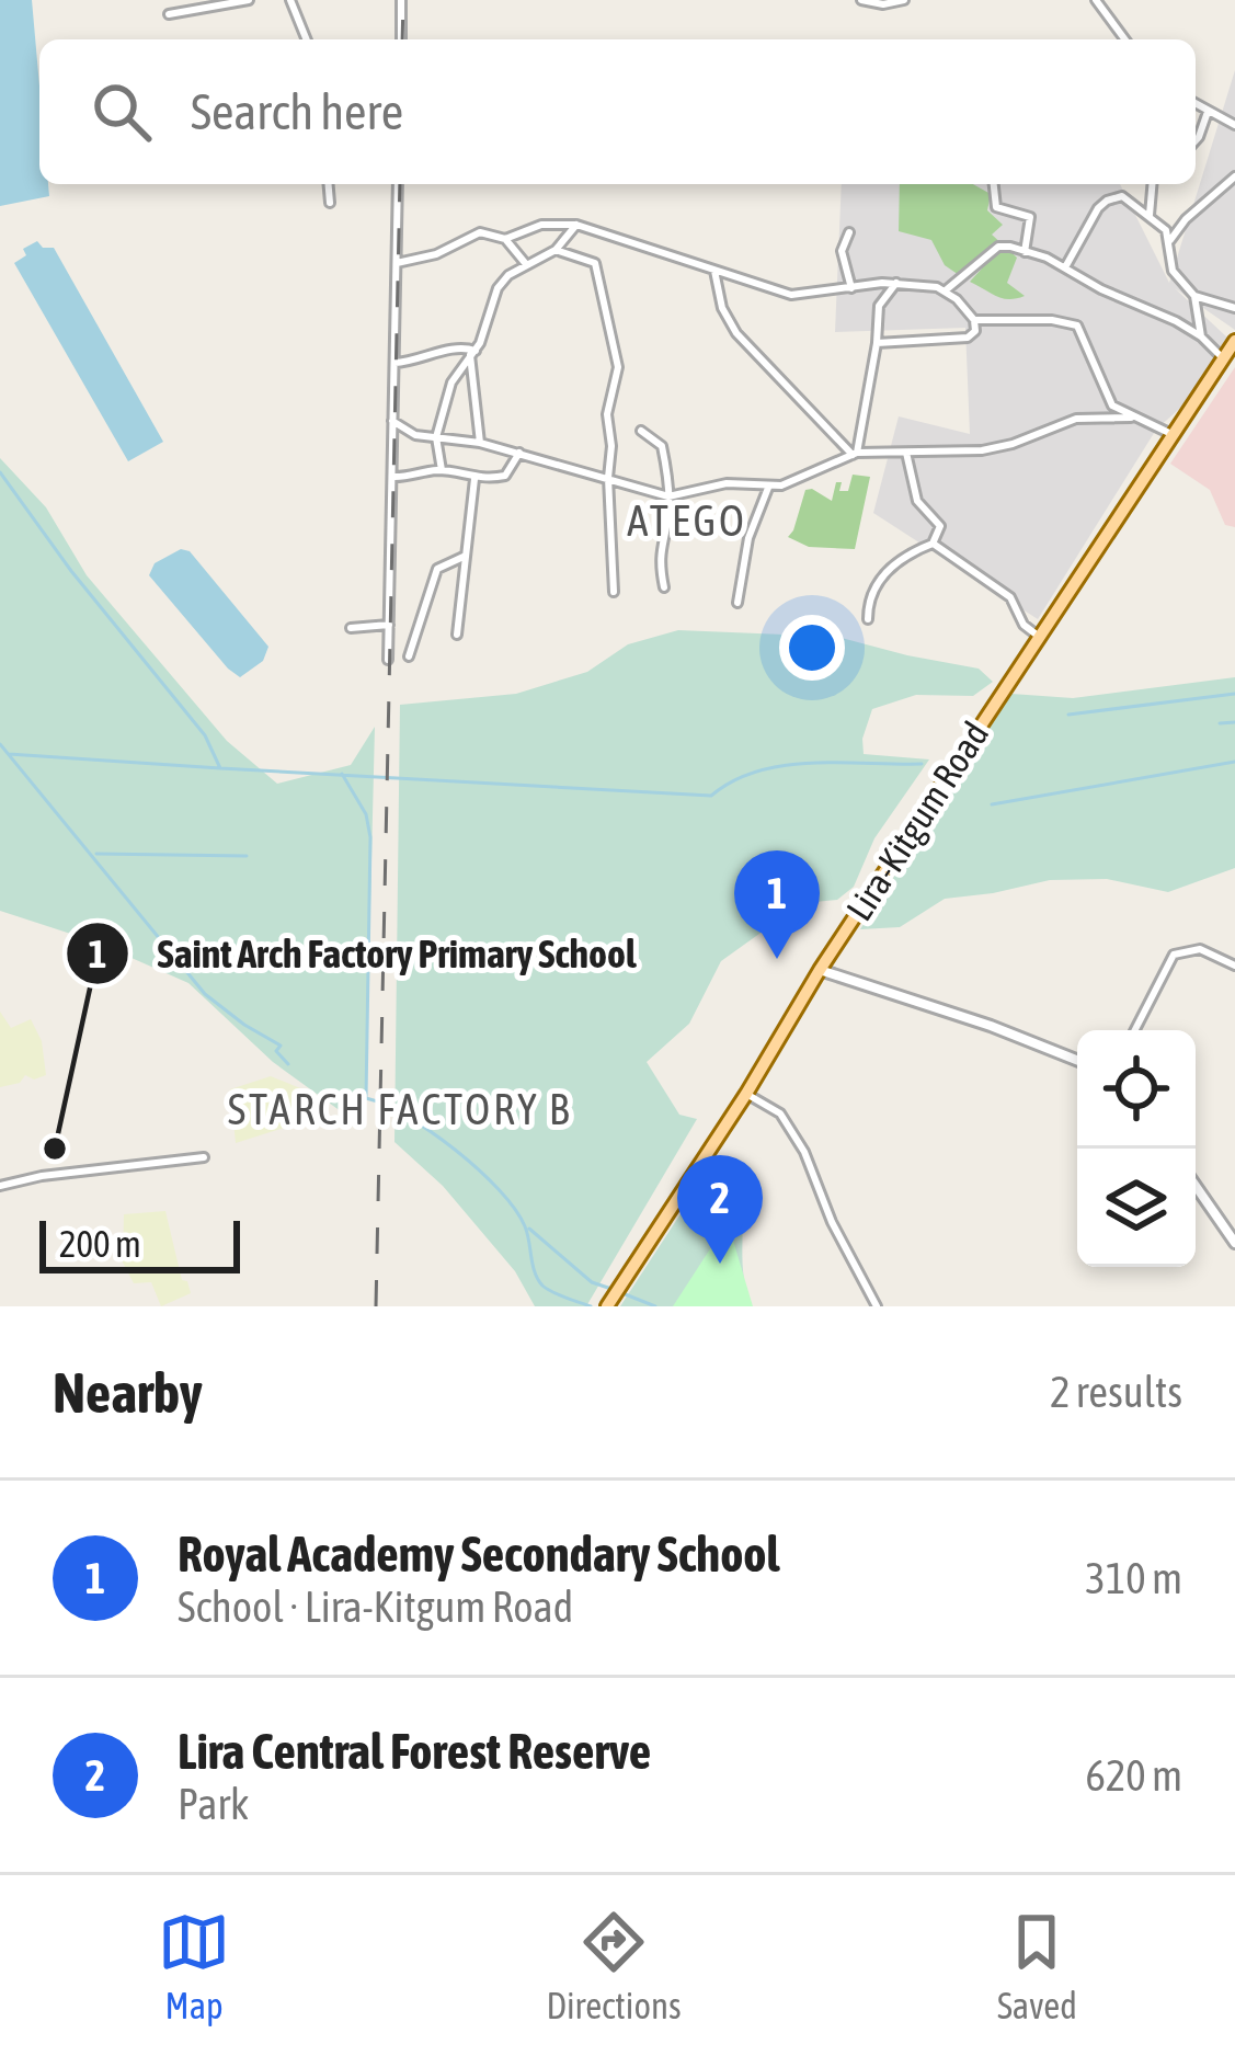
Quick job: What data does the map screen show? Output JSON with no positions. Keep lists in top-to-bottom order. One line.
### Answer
{"streets":{"main road":["Lira-Kitgum Road"]},"districts":["ATEGO","STARCH FACTORY B"],"places":["Saint Arch Factory Primary School"],"scale_bar":"200 m","page":{"search":"Search here","pins":["1","2"],"scale":"200 m","heading":["Nearby","2 results"],"list":[{"mark":"1","name":"Royal Academy Secondary School","note":"School · Lira-Kitgum Road","value":"310 m"},{"mark":"2","name":"Lira Central Forest Reserve","note":"Park","value":"620 m"}],"nav":["Map","Directions","Saved"]}}
